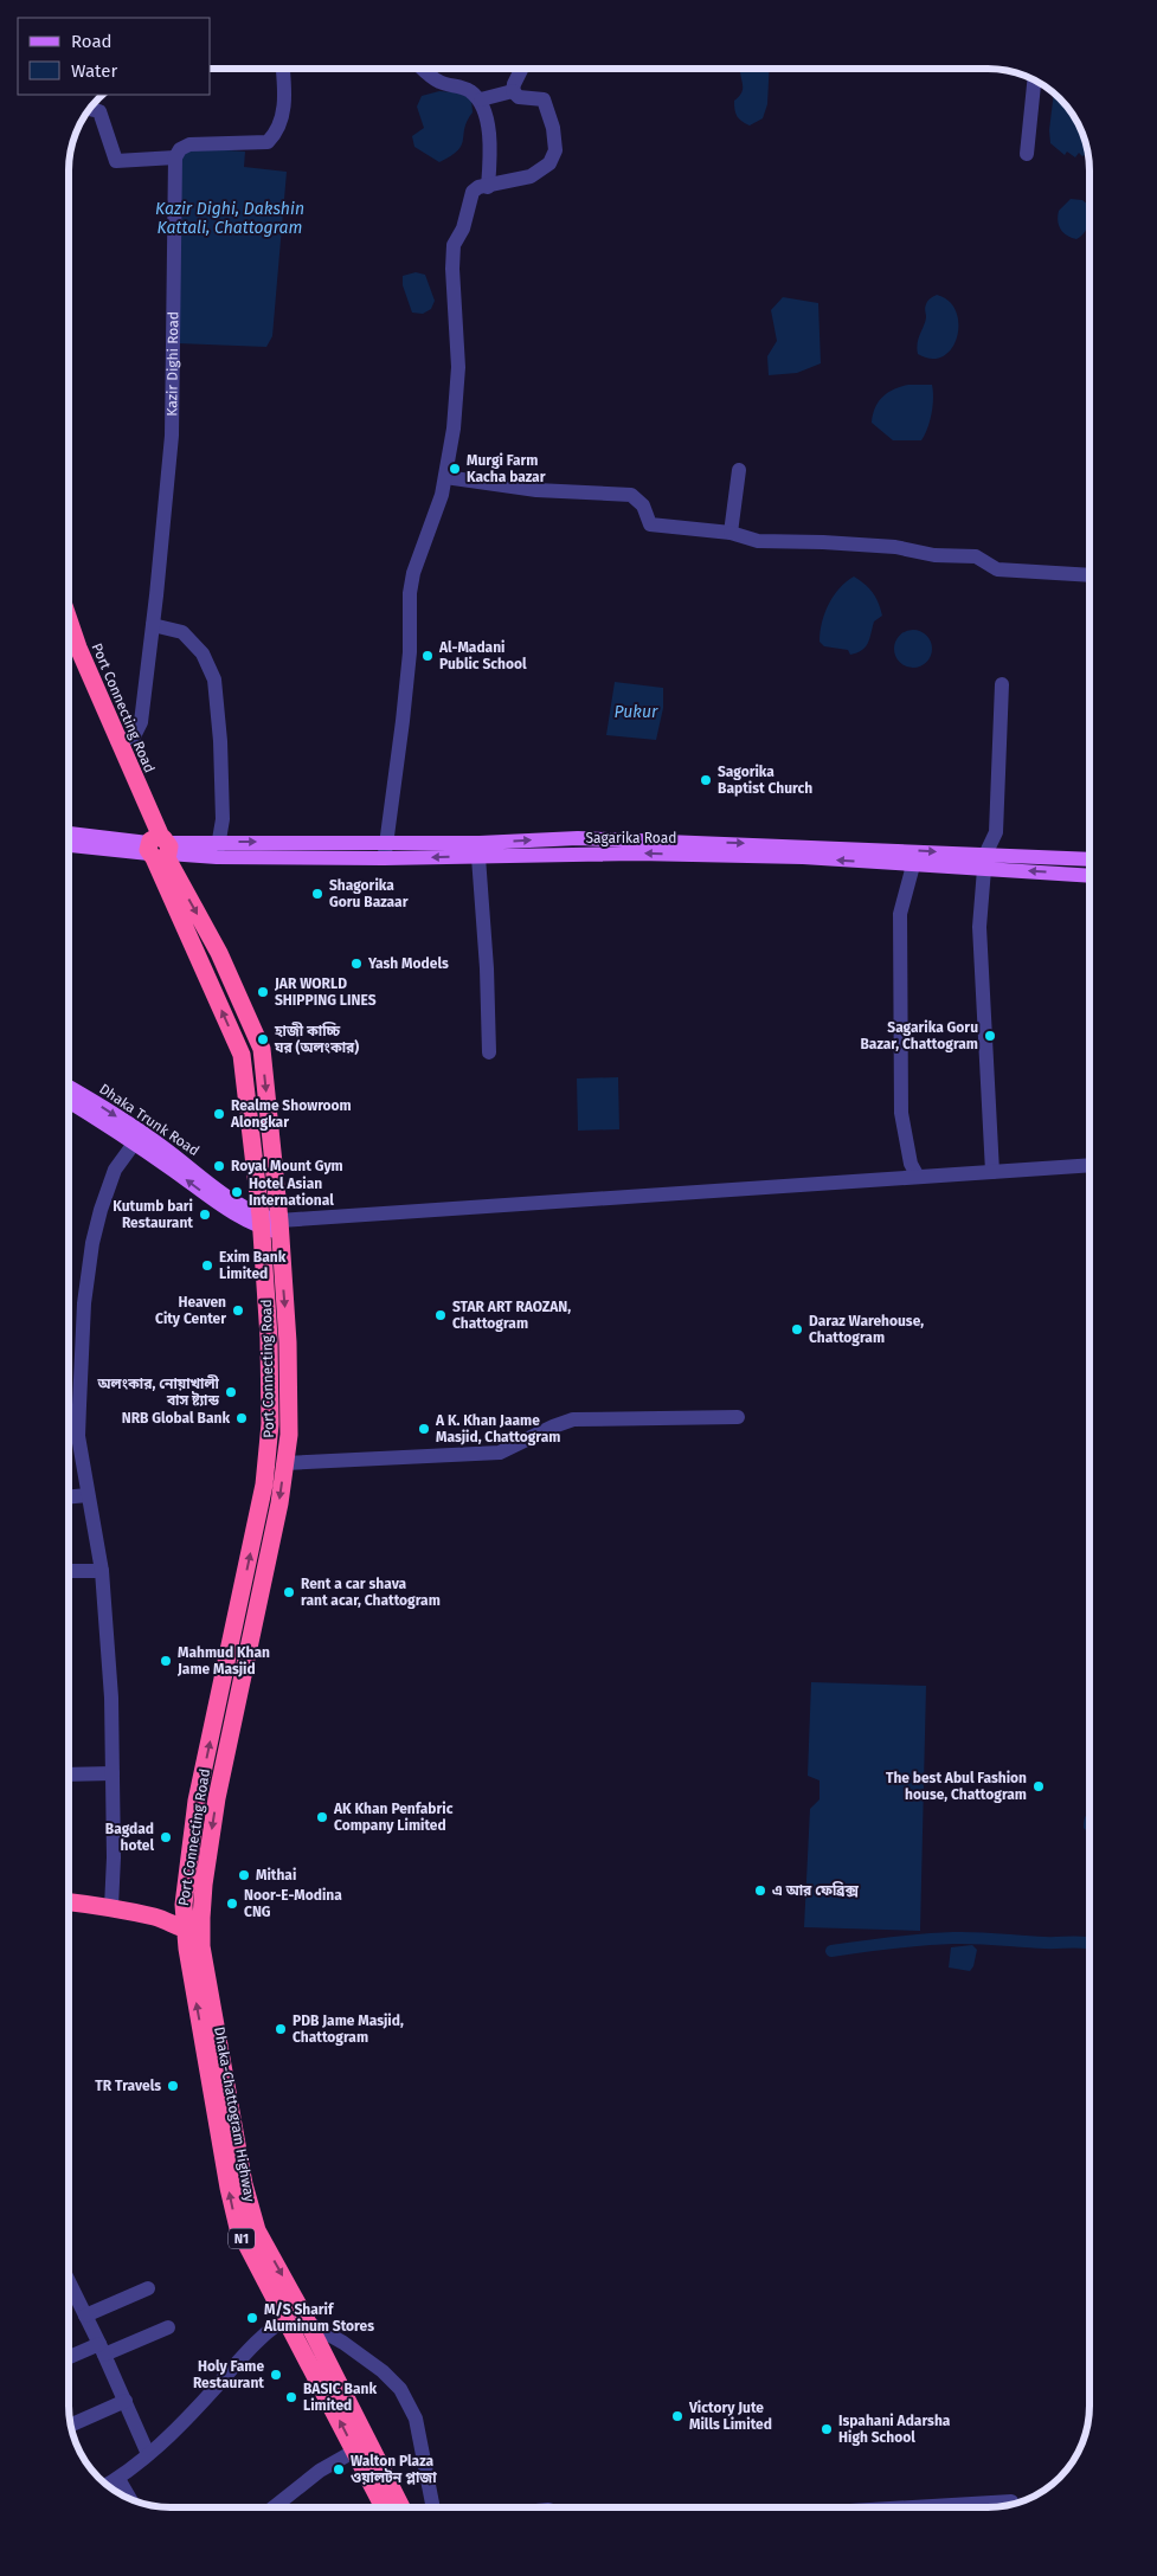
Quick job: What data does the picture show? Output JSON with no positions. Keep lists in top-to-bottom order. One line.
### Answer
{"streets":{"highway":["Port Connecting Road","Dhaka-Chattogram Highway","N1"],"main road":["Sagarika Road","Dhaka Trunk Road"],"street":["Kazir Dighi Road"]},"crossings":[["Kazir Dighi Road","Port Connecting Road"],["Port Connecting Road","Sagarika Road"],["Port Connecting Road","Dhaka Trunk Road"],["Port Connecting Road","Dhaka-Chattogram Highway"]],"water":["Kazir Dighi, Dakshin Kattali, Chattogram","Pukur"],"places":["Murgi Farm Kacha bazar","Al-Madani Public School","Sagorika Baptist Church","Shagorika Goru Bazaar","Yash Models","JAR WORLD SHIPPING LINES","Sagarika Goru Bazar, Chattogram","হাজী কাচ্চি ঘর (অলংকার)","Realme Showroom Alongkar","Royal Mount Gym","Hotel Asian International","Kutumb bari Restaurant","Exim Bank Limited","Heaven City Center","STAR ART RAOZAN, Chattogram","Daraz Warehouse, Chattogram","অলংকার, নোয়াখালী বাস ষ্ট্যান্ড","NRB Global Bank","A K. Khan Jaame Masjid, Chattogram","Rent a car shava rant acar, Chattogram","Mahmud Khan Jame Masjid","The best Abul Fashion house, Chattogram","AK Khan Penfabric Company Limited","Bagdad hotel","Mithai","এ আর ফেব্রিক্স","Noor-E-Modina CNG","PDB Jame Masjid, Chattogram","TR Travels","M/S Sharif Aluminum Stores","Holy Fame Restaurant","BASIC Bank Limited","Victory Jute Mills Limited","Ispahani Adarsha High School","Walton Plaza ওয়ালটন প্লাজা"],"legend":["Road","Water"]}
